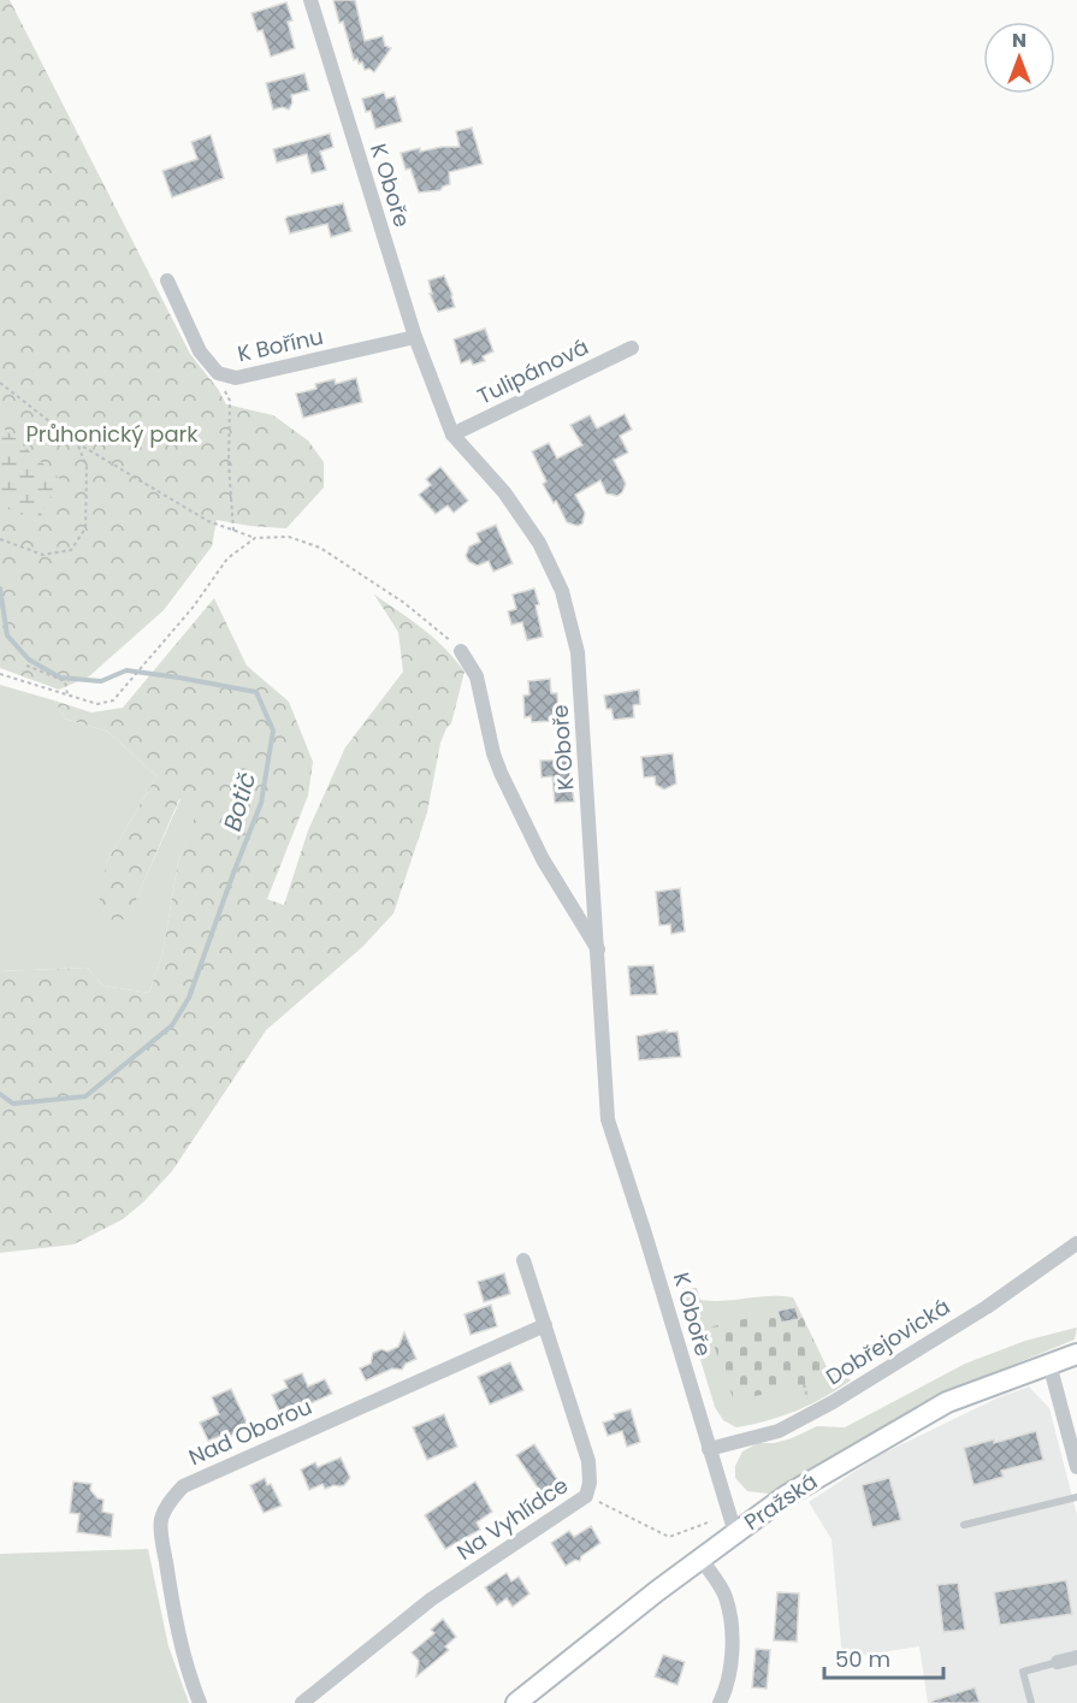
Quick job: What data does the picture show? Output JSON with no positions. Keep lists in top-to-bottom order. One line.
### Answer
{"streets":{"main road":["Pražská"],"street":["K Oboře","K Bořínu","Tulipánová","Dobřejovická","Nad Oborou","Na Vyhlídce"]},"crossings":[["K Oboře","K Bořínu"],["K Oboře","Tulipánová"],["K Oboře","Dobřejovická"],["K Oboře","Pražská"],["Nad Oborou","Na Vyhlídce"]],"water":["Botič"],"parks":["Průhonický park"],"scale_bar":"50 m","north":"top"}
